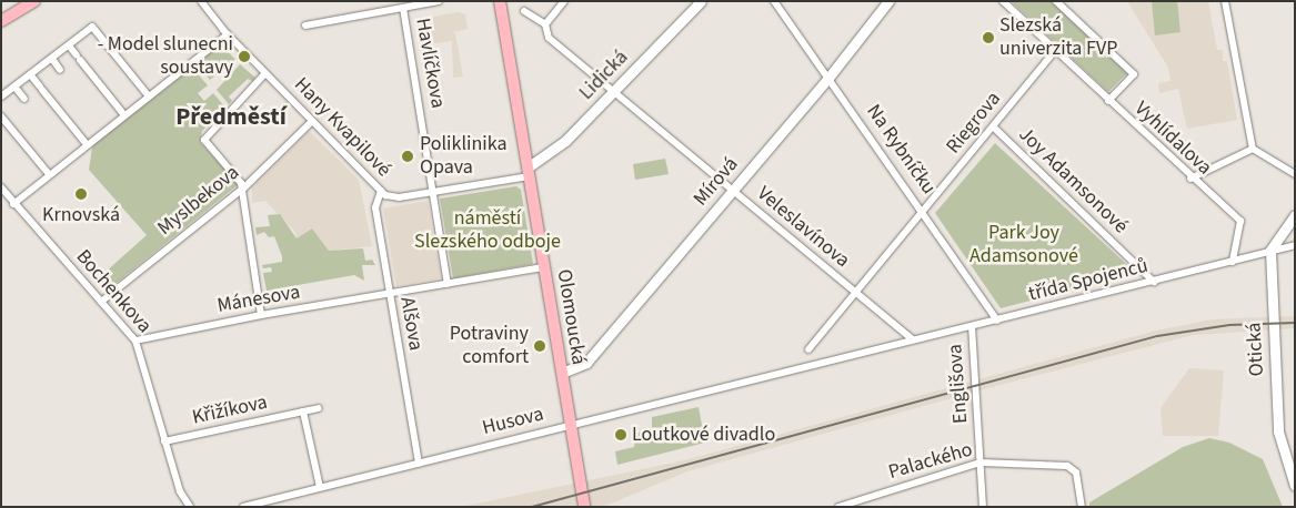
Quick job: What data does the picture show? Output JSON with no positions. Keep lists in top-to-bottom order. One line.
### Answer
{"streets":{"main road":["Olomoucká"],"street":["Havlíčkova","Lidická","Riegrova","Hany Kvapilové","Vyhlídalova","Na Rybníčku","Joy Adamsonové","Mírová","Myslbekova","Veleslavínova","třída Spojenců","Bochenkova","Mánesova","Alšova","Otická","Englišova","Křižíkova","Husova","Palackého"]},"crossings":[["Havlíčkova","Hany Kvapilové"],["Lidická","Hany Kvapilové"],["Lidická","Veleslavínova"],["Lidická","Olomoucká"],["Riegrova","Vyhlídalova"],["Riegrova","Na Rybníčku"],["Riegrova","Joy Adamsonové"],["Riegrova","Veleslavínova"],["Hany Kvapilové","Myslbekova"],["Hany Kvapilové","Olomoucká"],["Hany Kvapilové","Alšova"],["Vyhlídalova","třída Spojenců"],["Na Rybníčku","Mírová"],["Na Rybníčku","třída Spojenců"],["Joy Adamsonové","třída Spojenců"],["Mírová","Veleslavínova"],["Mírová","Olomoucká"],["Myslbekova","Bochenkova"],["Veleslavínova","třída Spojenců"],["Veleslavínova","Husova"],["třída Spojenců","Otická"],["třída Spojenců","Englišova"],["třída Spojenců","Husova"],["Bochenkova","Mánesova"],["Bochenkova","Křižíkova"],["Mánesova","Alšova"],["Olomoucká","Husova"],["Alšova","Husova"],["Englišova","Palackého"]],"districts":["Předměstí"],"parks":["náměstí Slezského odboje","Park Joy Adamsonové"],"places":["Slezská univerzita FVP","- Model slunecni soustavy","Poliklinika Opava","Krnovská","Potraviny comfort","Loutkové divadlo"]}
